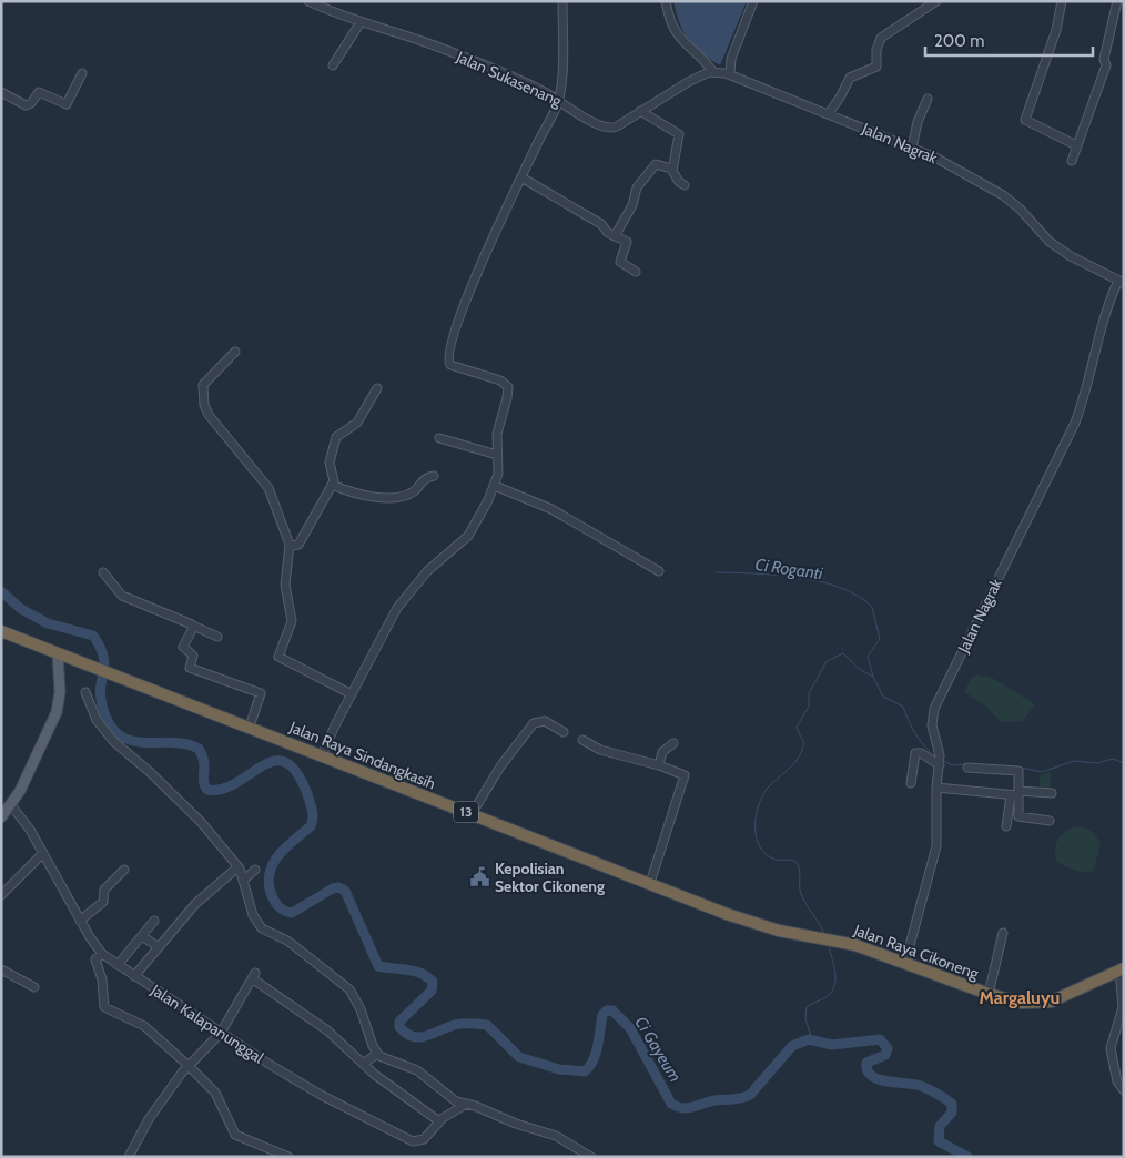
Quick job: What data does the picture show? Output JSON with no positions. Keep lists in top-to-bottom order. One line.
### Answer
{"streets":{"highway":["Jalan Raya Sindangkasih","13","Jalan Raya Cikoneng"],"street":["Jalan Sukasenang","Jalan Nagrak","Jalan Kalapanunggal"]},"crossings":[["Jalan Sukasenang","Jalan Nagrak"],["Jalan Nagrak","Jalan Raya Cikoneng"],["Jalan Raya Sindangkasih","13"],["Jalan Raya Sindangkasih","Jalan Raya Cikoneng"]],"districts":["Margaluyu"],"water":["Ci Roganti","Ci Gayeum"],"places":{"public building":["Kepolisian Sektor Cikoneng"]},"scale_bar":"200 m"}
